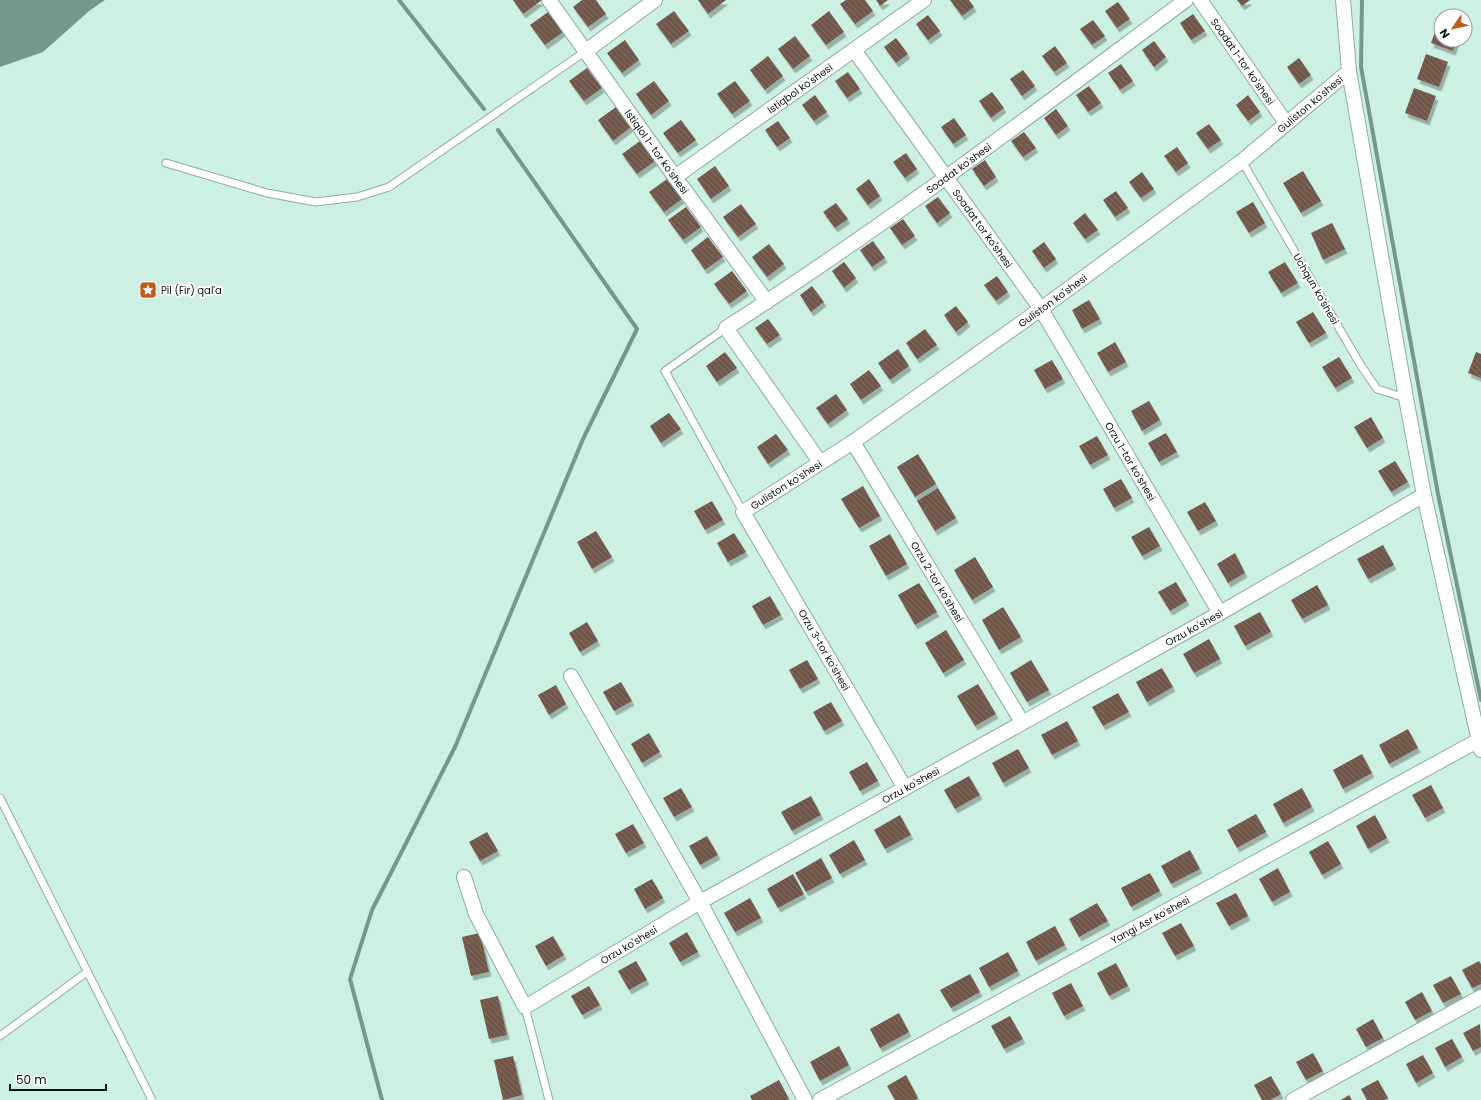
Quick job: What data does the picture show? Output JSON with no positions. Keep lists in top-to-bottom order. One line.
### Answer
{"streets":{"street":["Soadat 1-tor ko'shesi","Istiqbol ko'shesi","Guliston ko'shesi","Istiqlol 1- tor ko'shesi","Soadat ko'shesi","Soadat tor ko'shesi","Orzu 1-tor ko'shesi","Orzu 2-tor ko'shesi","Orzu ko'shesi","Orzu 3-tor ko'shesi","Yangi Asr ko'shesi"],"lane":["Uchqun ko'shesi"]},"crossings":[["Soadat 1-tor ko'shesi","Guliston ko'shesi"],["Istiqbol ko'shesi","Istiqlol 1- tor ko'shesi"],["Istiqbol ko'shesi","Soadat tor ko'shesi"],["Guliston ko'shesi","Soadat tor ko'shesi"],["Guliston ko'shesi","Uchqun ko'shesi"],["Guliston ko'shesi","Orzu 1-tor ko'shesi"],["Guliston ko'shesi","Orzu 2-tor ko'shesi"],["Guliston ko'shesi","Orzu 3-tor ko'shesi"],["Istiqlol 1- tor ko'shesi","Soadat ko'shesi"],["Soadat ko'shesi","Soadat tor ko'shesi"],["Soadat tor ko'shesi","Orzu 1-tor ko'shesi"],["Orzu 1-tor ko'shesi","Orzu ko'shesi"],["Orzu 2-tor ko'shesi","Orzu ko'shesi"],["Orzu ko'shesi","Orzu 3-tor ko'shesi"]],"places":{"place":["Pil (Fir) qal'a"]},"scale_bar":"50 m","north":"bottom left"}
